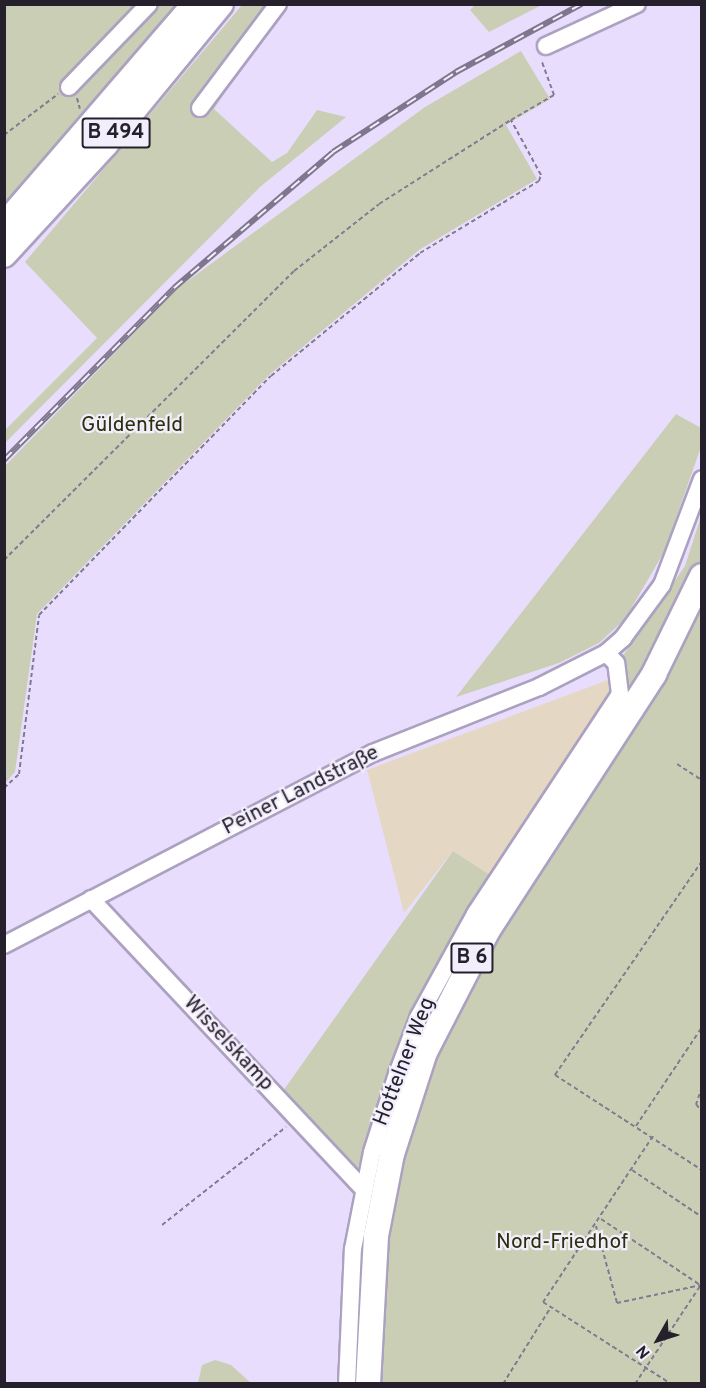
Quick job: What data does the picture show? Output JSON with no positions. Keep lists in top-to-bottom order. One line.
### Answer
{"streets":{"highway":["B 494","B 6"],"street":["Peiner Landstraße","Wisselskamp","Hottelner Weg"]},"crossings":[["Peiner Landstraße","Wisselskamp"],["Peiner Landstraße","Hottelner Weg"],["Wisselskamp","Hottelner Weg"]],"parks":["Güldenfeld","Nord-Friedhof"],"north":"bottom left"}
